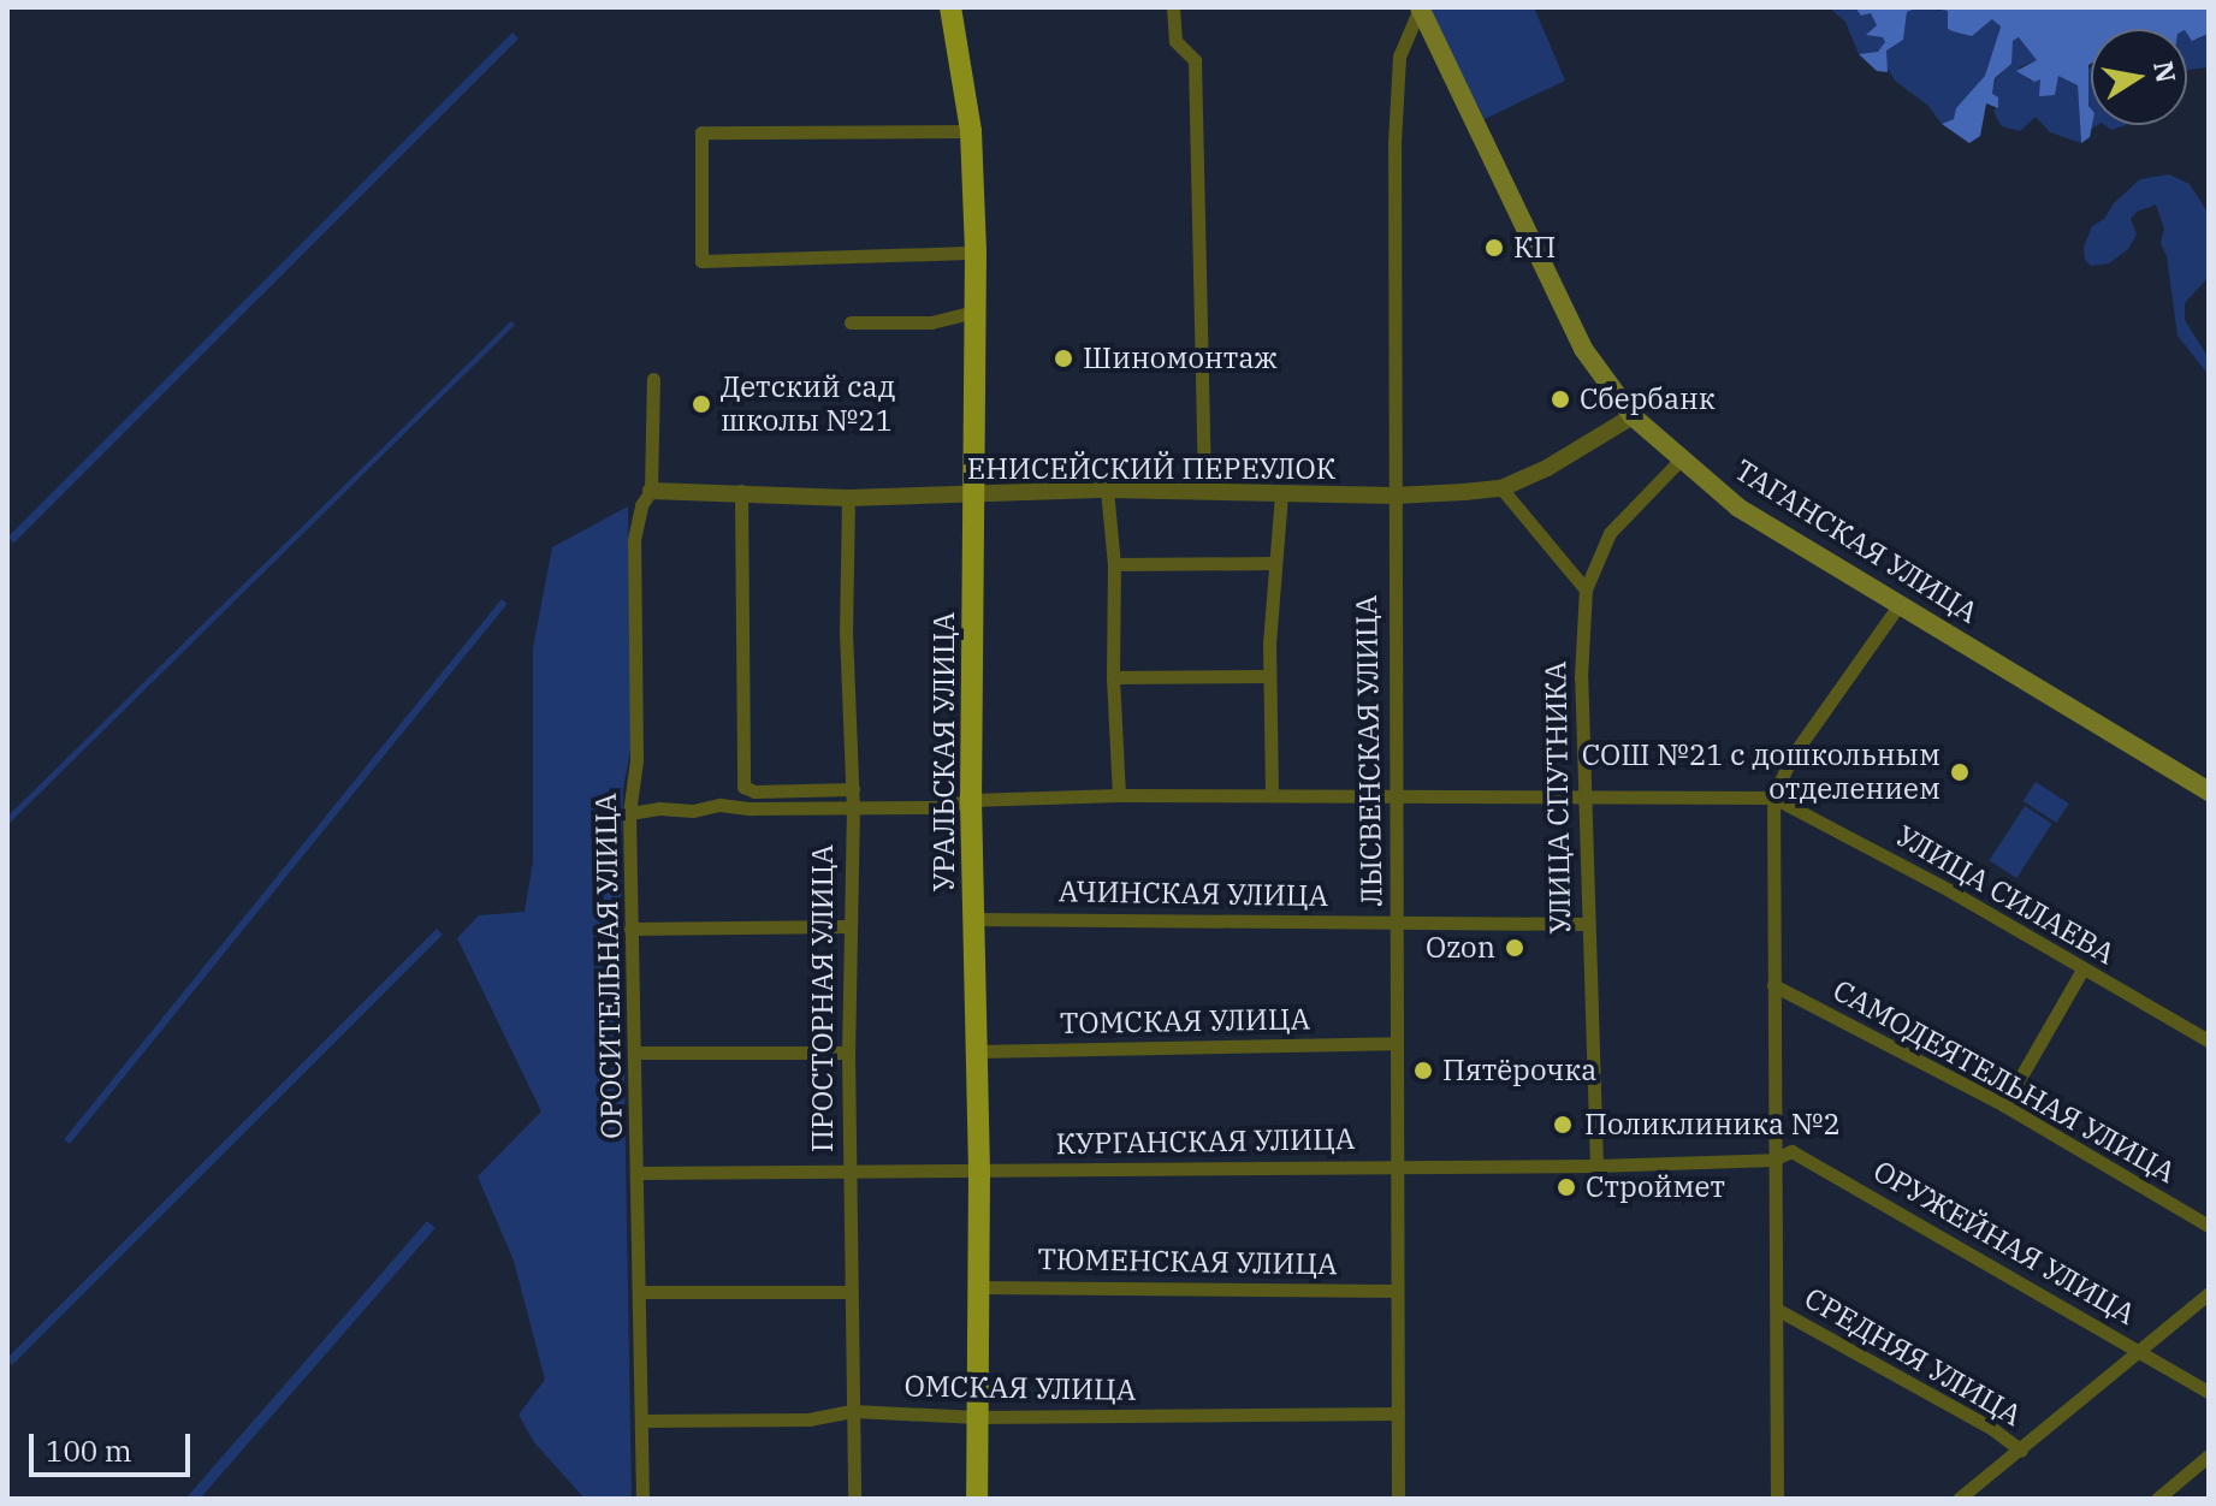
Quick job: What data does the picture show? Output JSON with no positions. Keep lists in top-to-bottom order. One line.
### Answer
{"streets":{"main road":["ТАГАНСКАЯ УЛИЦА","УРАЛЬСКАЯ УЛИЦА"],"street":["ЕНИСЕЙСКИЙ ПЕРЕУЛОК","ЛЫСВЕНСКАЯ УЛИЦА","УЛИЦА СПУТНИКА","АЧИНСКАЯ УЛИЦА","УЛИЦА СИЛАЕВА","ОРОСИТЕЛЬНАЯ УЛИЦА","ПРОСТОРНАЯ УЛИЦА","ТОМСКАЯ УЛИЦА","САМОДЕЯТЕЛЬНАЯ УЛИЦА","КУРГАНСКАЯ УЛИЦА","ОРУЖЕЙНАЯ УЛИЦА","ТЮМЕНСКАЯ УЛИЦА","СРЕДНЯЯ УЛИЦА","ОМСКАЯ УЛИЦА"]},"crossings":[["ЕНИСЕЙСКИЙ ПЕРЕУЛОК","ТАГАНСКАЯ УЛИЦА"],["ЕНИСЕЙСКИЙ ПЕРЕУЛОК","ЛЫСВЕНСКАЯ УЛИЦА"],["ЕНИСЕЙСКИЙ ПЕРЕУЛОК","УРАЛЬСКАЯ УЛИЦА"],["ЕНИСЕЙСКИЙ ПЕРЕУЛОК","ОРОСИТЕЛЬНАЯ УЛИЦА"],["ЕНИСЕЙСКИЙ ПЕРЕУЛОК","ПРОСТОРНАЯ УЛИЦА"],["ТАГАНСКАЯ УЛИЦА","ЛЫСВЕНСКАЯ УЛИЦА"],["ТАГАНСКАЯ УЛИЦА","УЛИЦА СПУТНИКА"],["ЛЫСВЕНСКАЯ УЛИЦА","АЧИНСКАЯ УЛИЦА"],["ЛЫСВЕНСКАЯ УЛИЦА","ТОМСКАЯ УЛИЦА"],["ЛЫСВЕНСКАЯ УЛИЦА","КУРГАНСКАЯ УЛИЦА"],["ЛЫСВЕНСКАЯ УЛИЦА","ТЮМЕНСКАЯ УЛИЦА"],["ЛЫСВЕНСКАЯ УЛИЦА","ОМСКАЯ УЛИЦА"],["УРАЛЬСКАЯ УЛИЦА","АЧИНСКАЯ УЛИЦА"],["УРАЛЬСКАЯ УЛИЦА","ТОМСКАЯ УЛИЦА"],["УРАЛЬСКАЯ УЛИЦА","КУРГАНСКАЯ УЛИЦА"],["УРАЛЬСКАЯ УЛИЦА","ТЮМЕНСКАЯ УЛИЦА"],["УРАЛЬСКАЯ УЛИЦА","ОМСКАЯ УЛИЦА"],["УЛИЦА СПУТНИКА","АЧИНСКАЯ УЛИЦА"],["УЛИЦА СПУТНИКА","КУРГАНСКАЯ УЛИЦА"],["ОРОСИТЕЛЬНАЯ УЛИЦА","КУРГАНСКАЯ УЛИЦА"],["ОРОСИТЕЛЬНАЯ УЛИЦА","ОМСКАЯ УЛИЦА"],["ПРОСТОРНАЯ УЛИЦА","КУРГАНСКАЯ УЛИЦА"],["ПРОСТОРНАЯ УЛИЦА","ОМСКАЯ УЛИЦА"],["КУРГАНСКАЯ УЛИЦА","ОРУЖЕЙНАЯ УЛИЦА"]],"places":["КП","Шиномонтаж","Сбербанк","Детский сад школы №21","СОШ №21 с дошкольным отделением","Ozon","Пятёрочка","Поликлиника №2","Строймет"],"scale_bar":"100 m","north":"right"}
